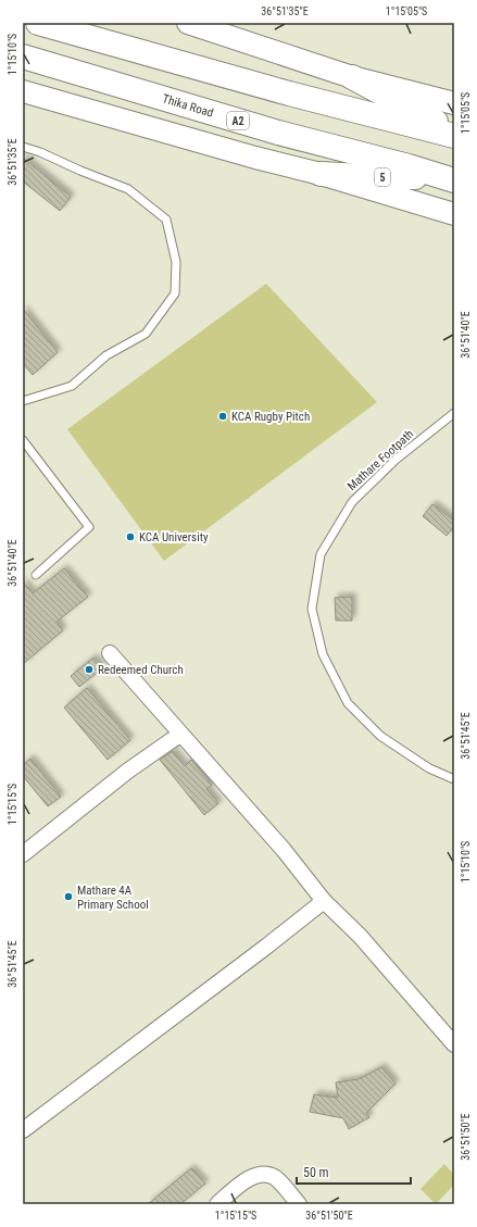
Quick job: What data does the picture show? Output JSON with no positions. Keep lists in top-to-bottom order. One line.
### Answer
{"streets":{"highway":["Thika Road","A2","5"],"lane":["Mathare Footpath"]},"crossings":[["Thika Road","5"]],"places":["KCA Rugby Pitch","KCA University","Redeemed Church","Mathare 4A Primary School"],"scale_bar":"50 m","coordinates":["36°51'35\"E","1°15'05\"S","1°15'10\"S","36°51'40\"E","36°51'45\"E","1°15'15\"S","36°51'50\"E"]}
